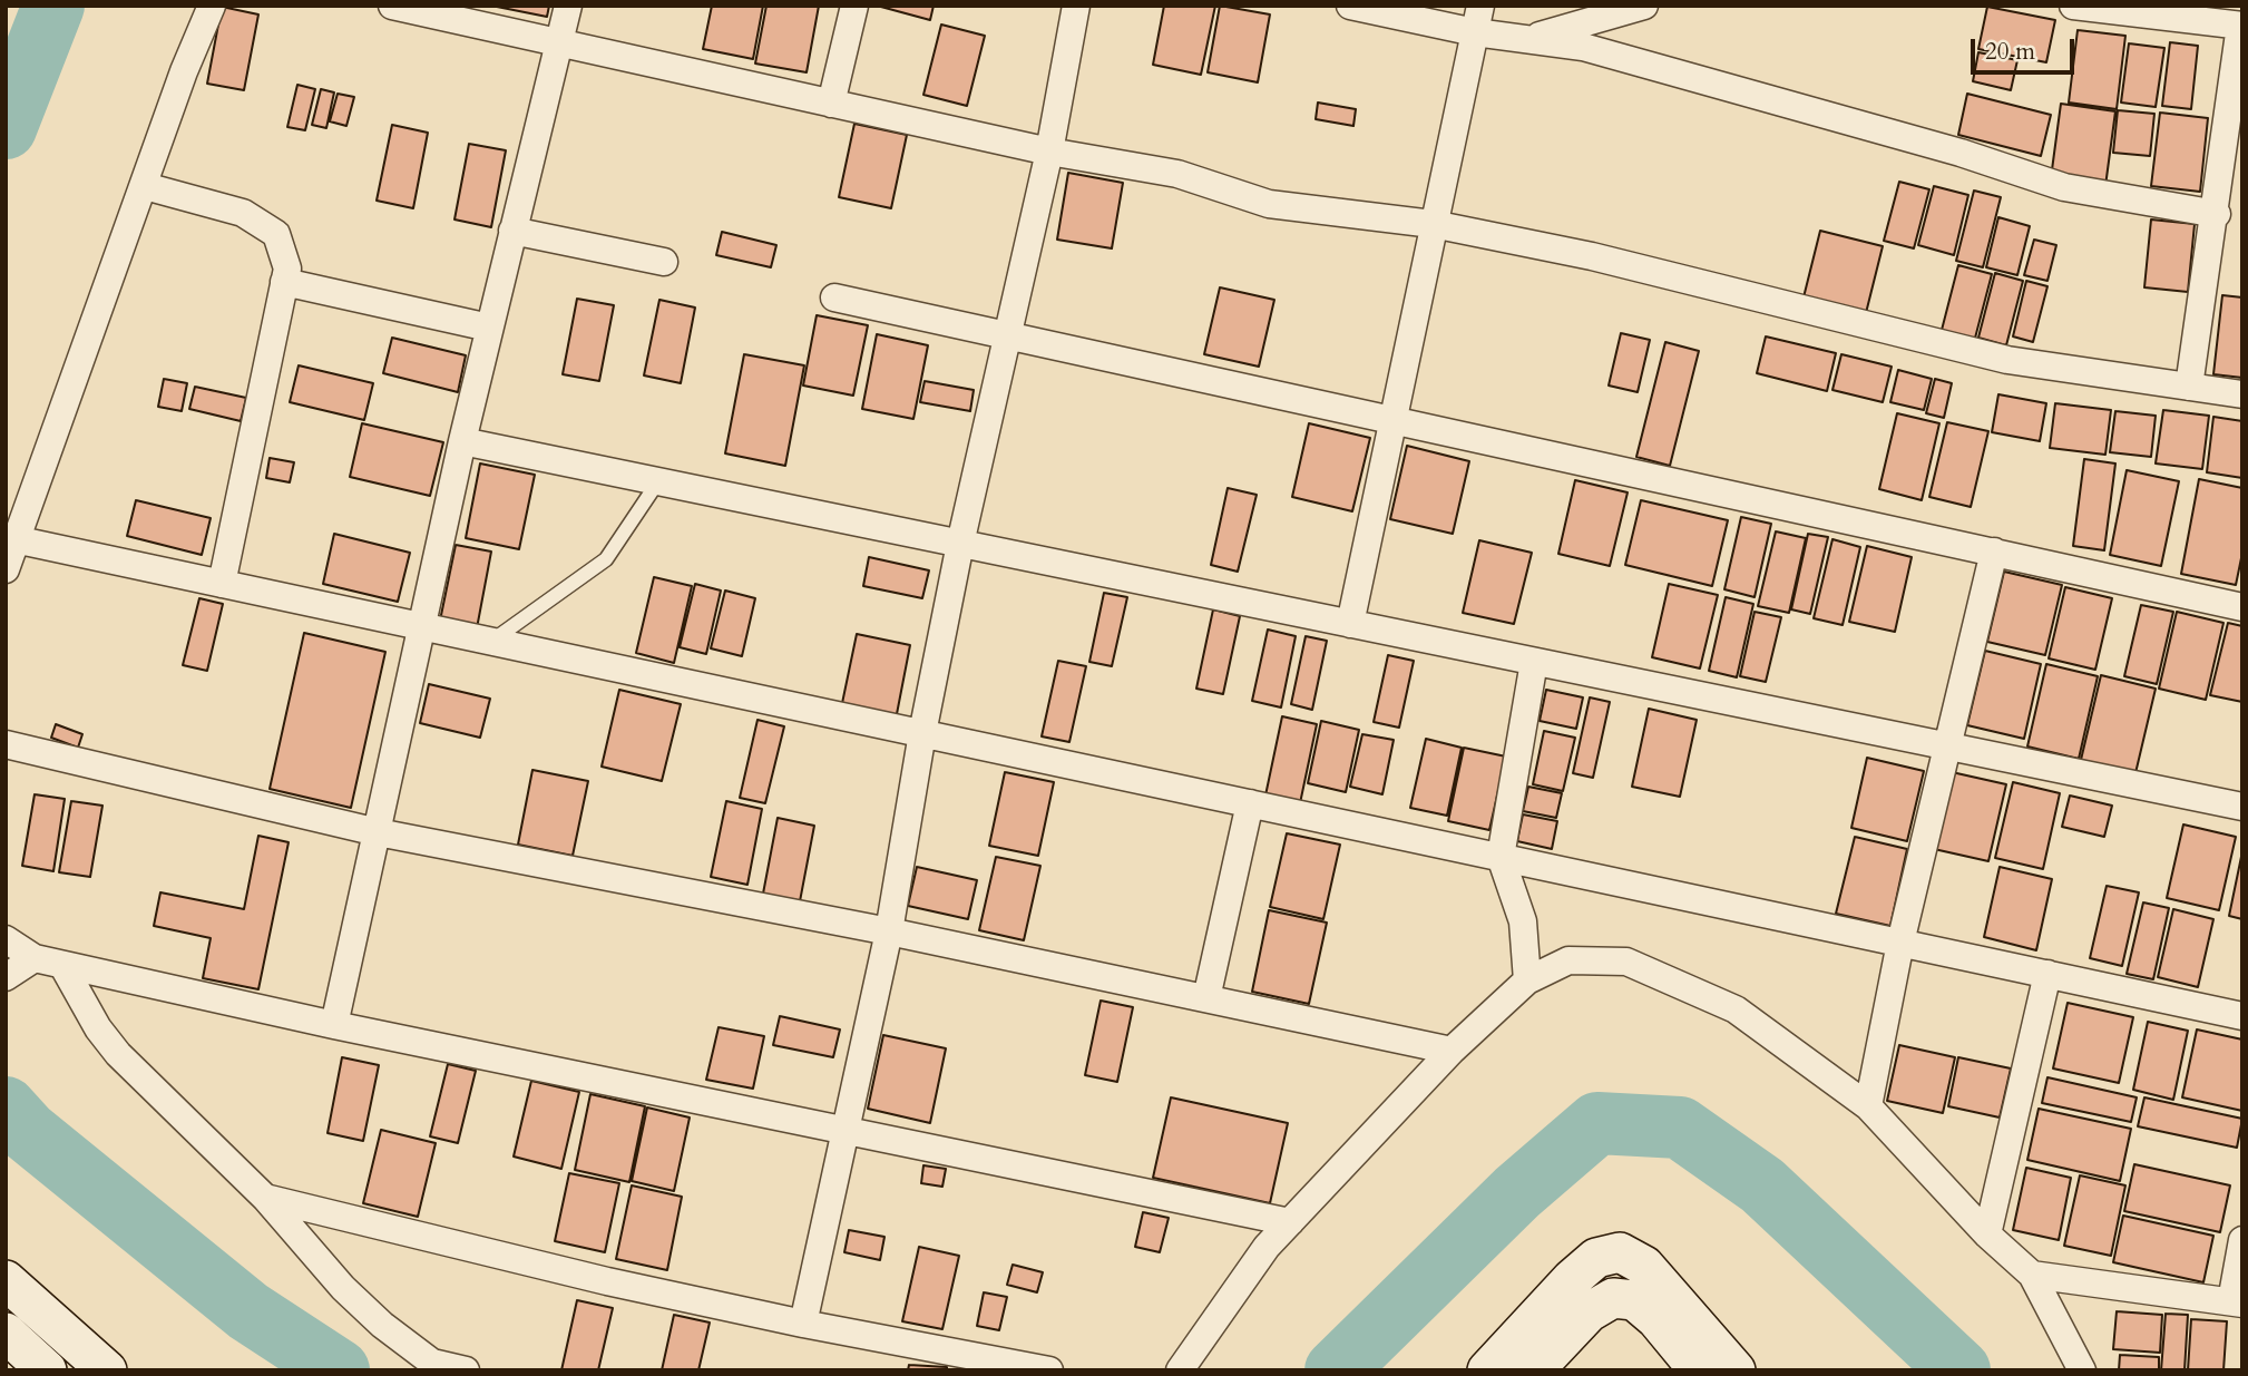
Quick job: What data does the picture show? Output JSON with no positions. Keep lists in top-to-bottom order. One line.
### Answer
{"scale_bar":"20 m"}
